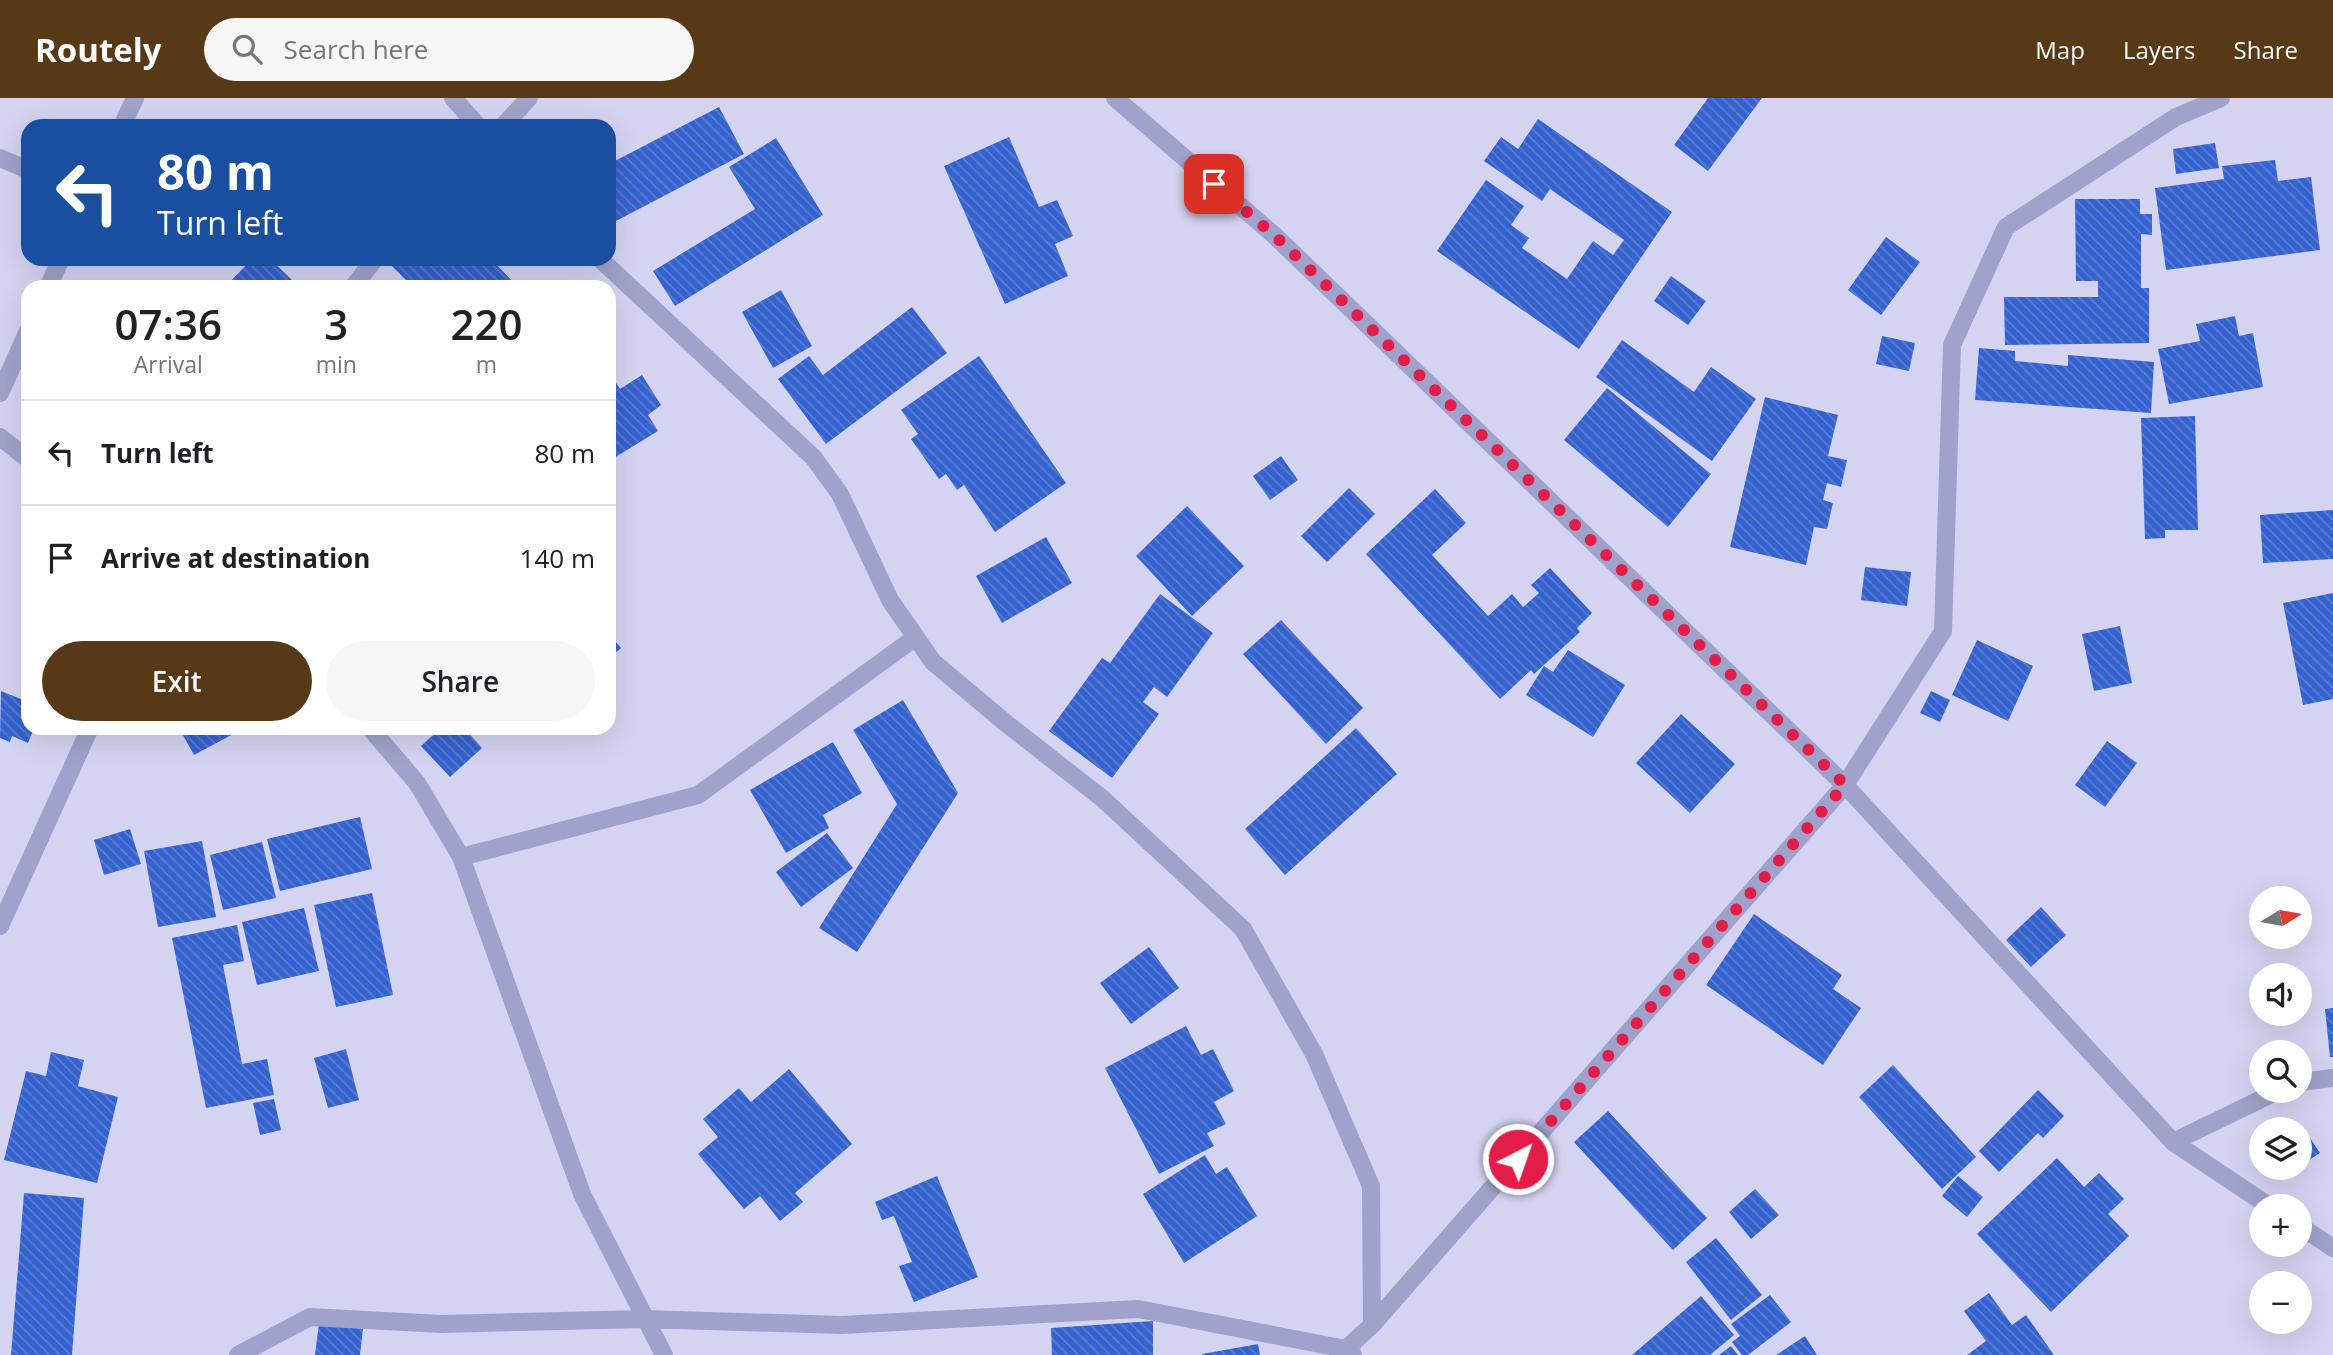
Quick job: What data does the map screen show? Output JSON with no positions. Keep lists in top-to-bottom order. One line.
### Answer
{"north":"right","page":{"header":"Routely","search":"Search here","nav":["Map","Layers","Share"],"turn":["80 m","Turn left"],"eta":["07:36","Arrival","3","min","220","m"],"list":[{"name":"Turn left","value":"80 m"},{"name":"Arrive at destination","value":"140 m"}],"buttons":["Exit","Share"],"map_buttons":["+","−"]}}
